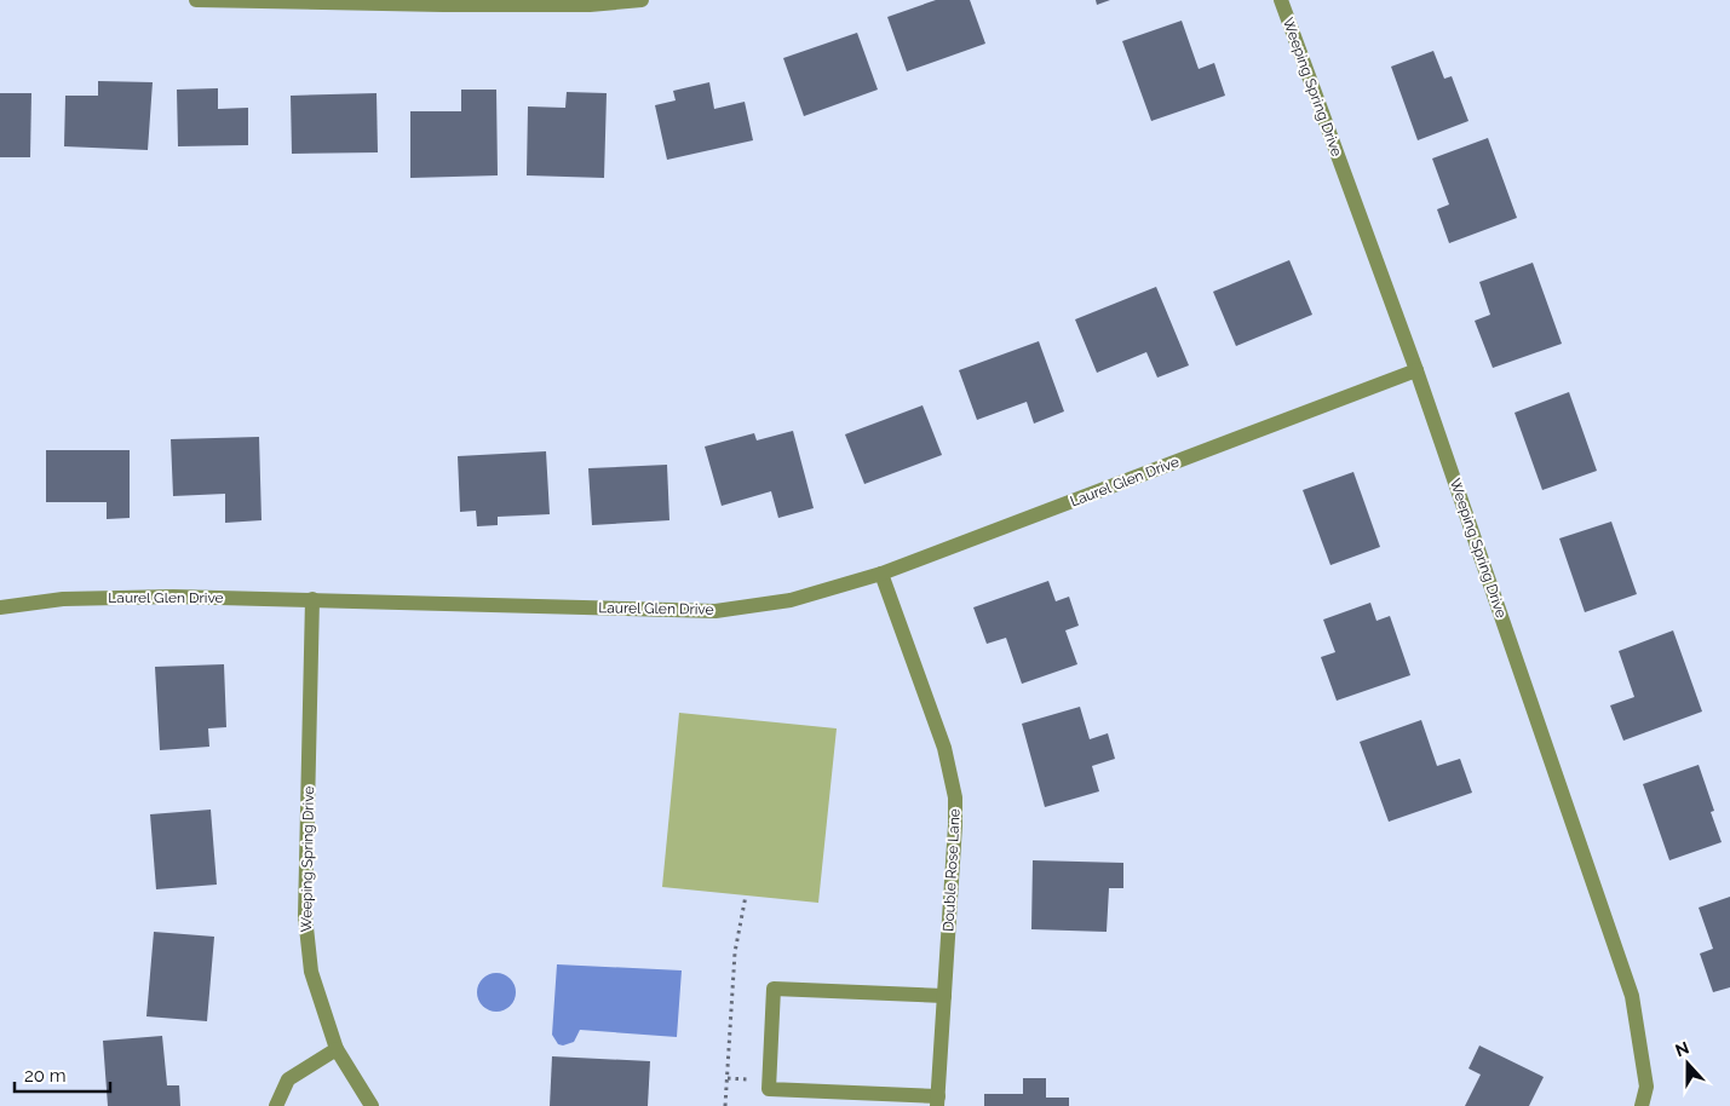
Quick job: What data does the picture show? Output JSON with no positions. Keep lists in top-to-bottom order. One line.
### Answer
{"streets":{"street":["Weeping Spring Drive","Laurel Glen Drive","Double Rose Lane"]},"crossings":[["Weeping Spring Drive","Laurel Glen Drive"],["Laurel Glen Drive","Double Rose Lane"]],"scale_bar":"20 m","north":"top"}
